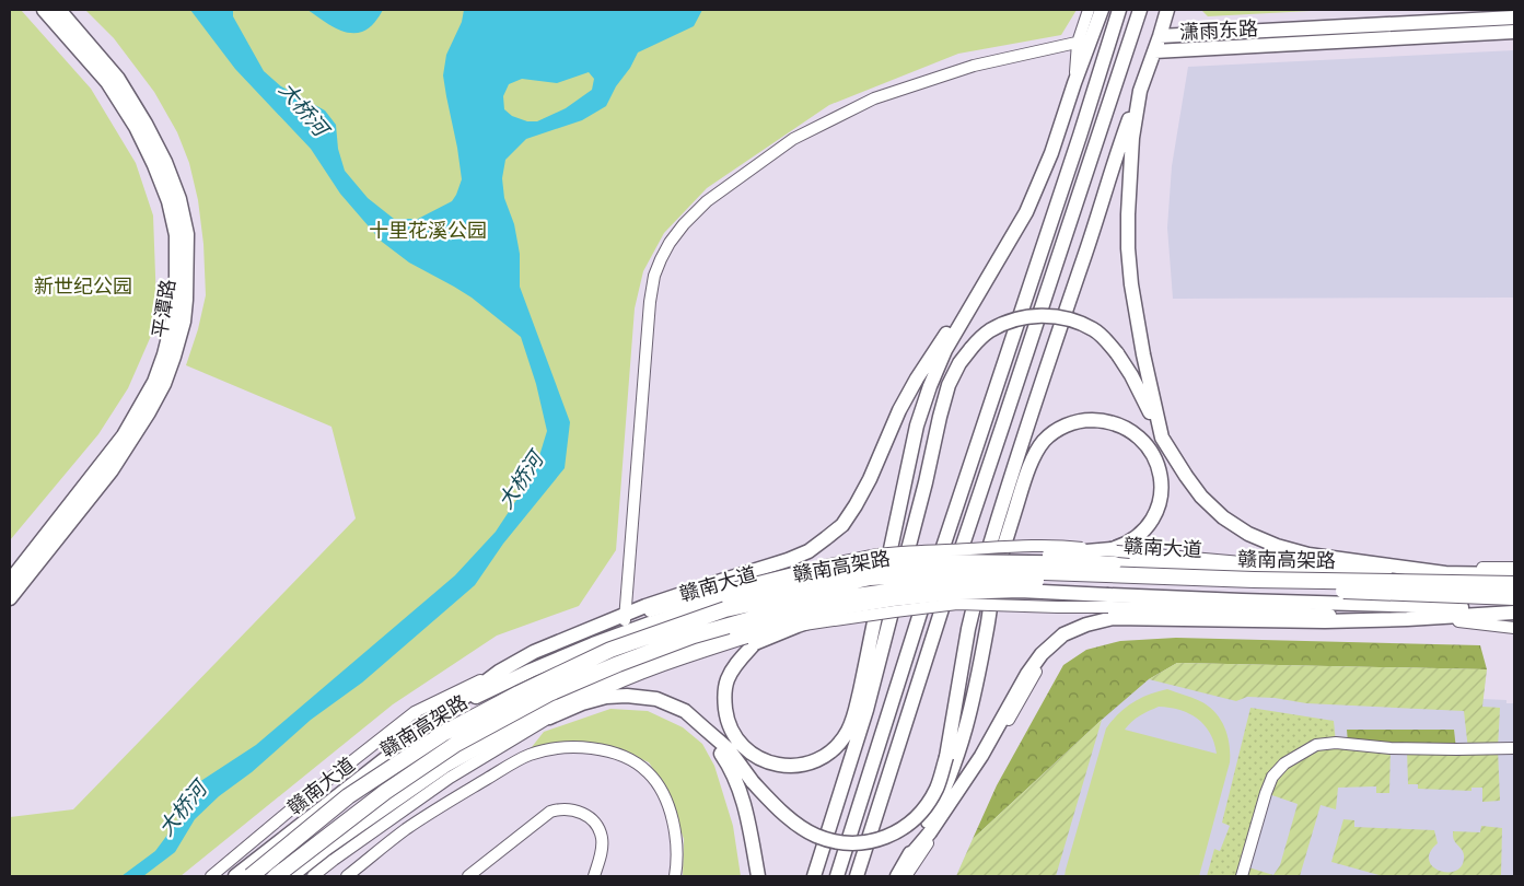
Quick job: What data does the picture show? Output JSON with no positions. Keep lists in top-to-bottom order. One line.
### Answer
{"streets":{"highway":["赣南高架路"],"main road":["潇雨东路","平潭路","赣南大道"]},"water":["大桥河"],"parks":["十里花溪公园","新世纪公园"]}
